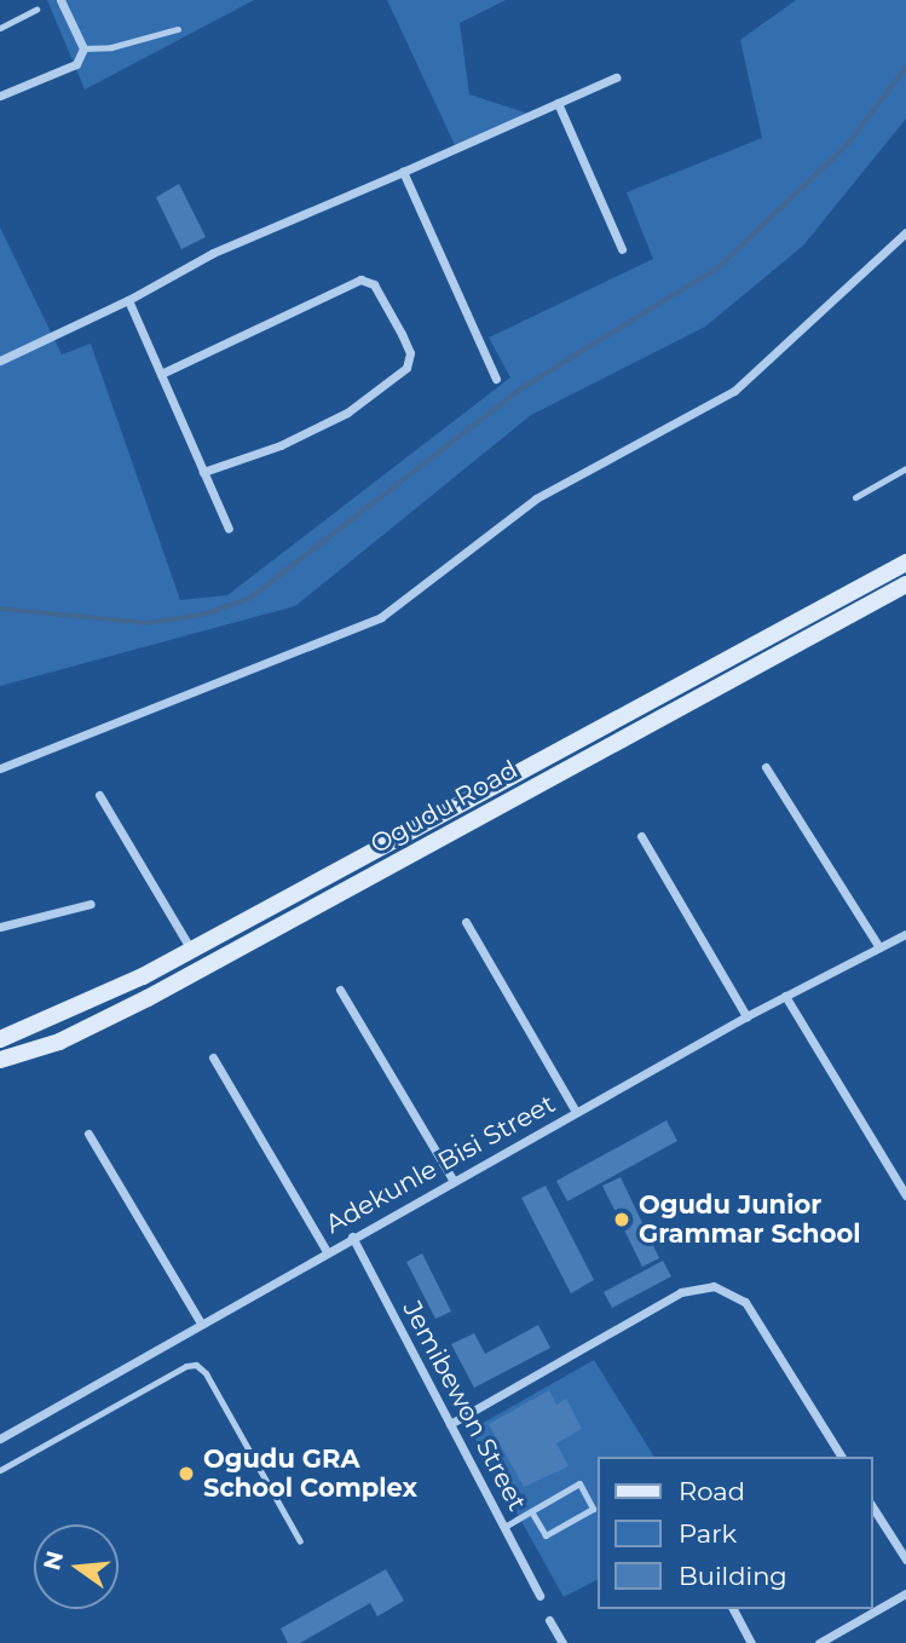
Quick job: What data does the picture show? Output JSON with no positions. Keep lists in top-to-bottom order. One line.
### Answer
{"streets":{"main road":["Ogudu Road"],"street":["Adekunle Bisi Street","Jemibewon Street"]},"crossings":[["Adekunle Bisi Street","Jemibewon Street"]],"places":["Ogudu Junior Grammar School","Ogudu GRA School Complex"],"legend":["Road","Park","Building"],"north":"left"}
